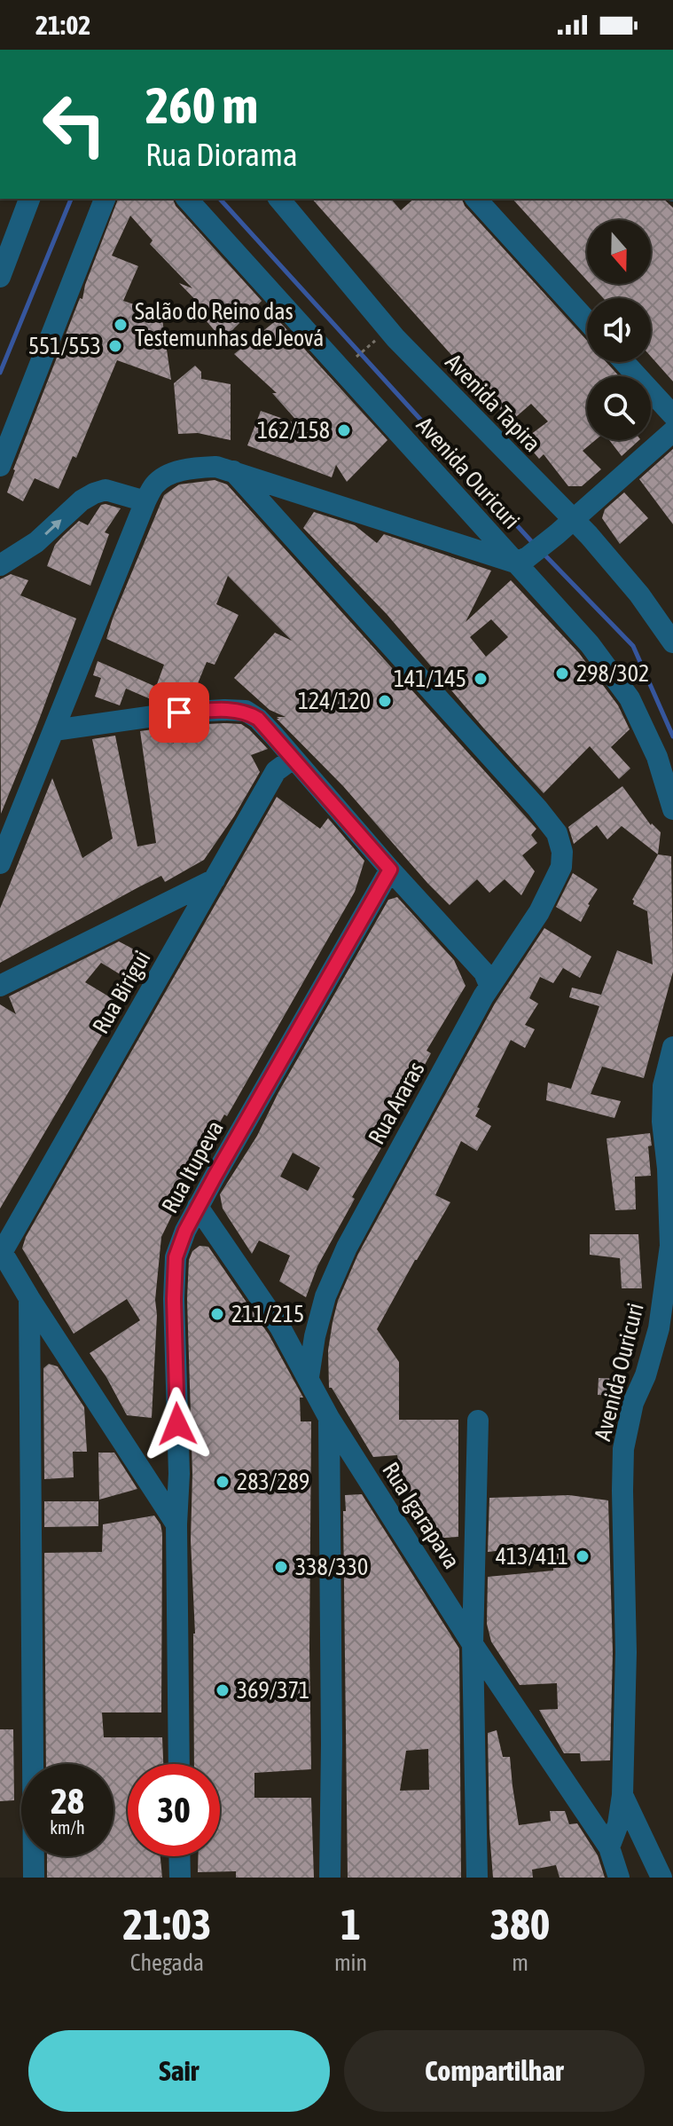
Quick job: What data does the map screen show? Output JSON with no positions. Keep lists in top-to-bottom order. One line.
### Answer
{"streets":{"street":["Avenida Tapira","Avenida Ouricuri","Rua Birigui","Rua Araras","Rua Itupeva","Rua Igarapava"]},"crossings":[["Avenida Ouricuri","Rua Igarapava"],["Rua Araras","Rua Igarapava"],["Rua Itupeva","Rua Igarapava"]],"places":["Salão do Reino das Testemunhas de Jeová","551/553","162/158","298/302","141/145","124/120","211/215","283/289","413/411","338/330","369/371"],"north":"bottom","page":{"status":"21:02","turn":["260 m","Rua Diorama"],"speed":"28 km/h","limit":"30","eta":["21:03","Chegada","1","min","380","m"],"buttons":["Sair","Compartilhar"]}}
